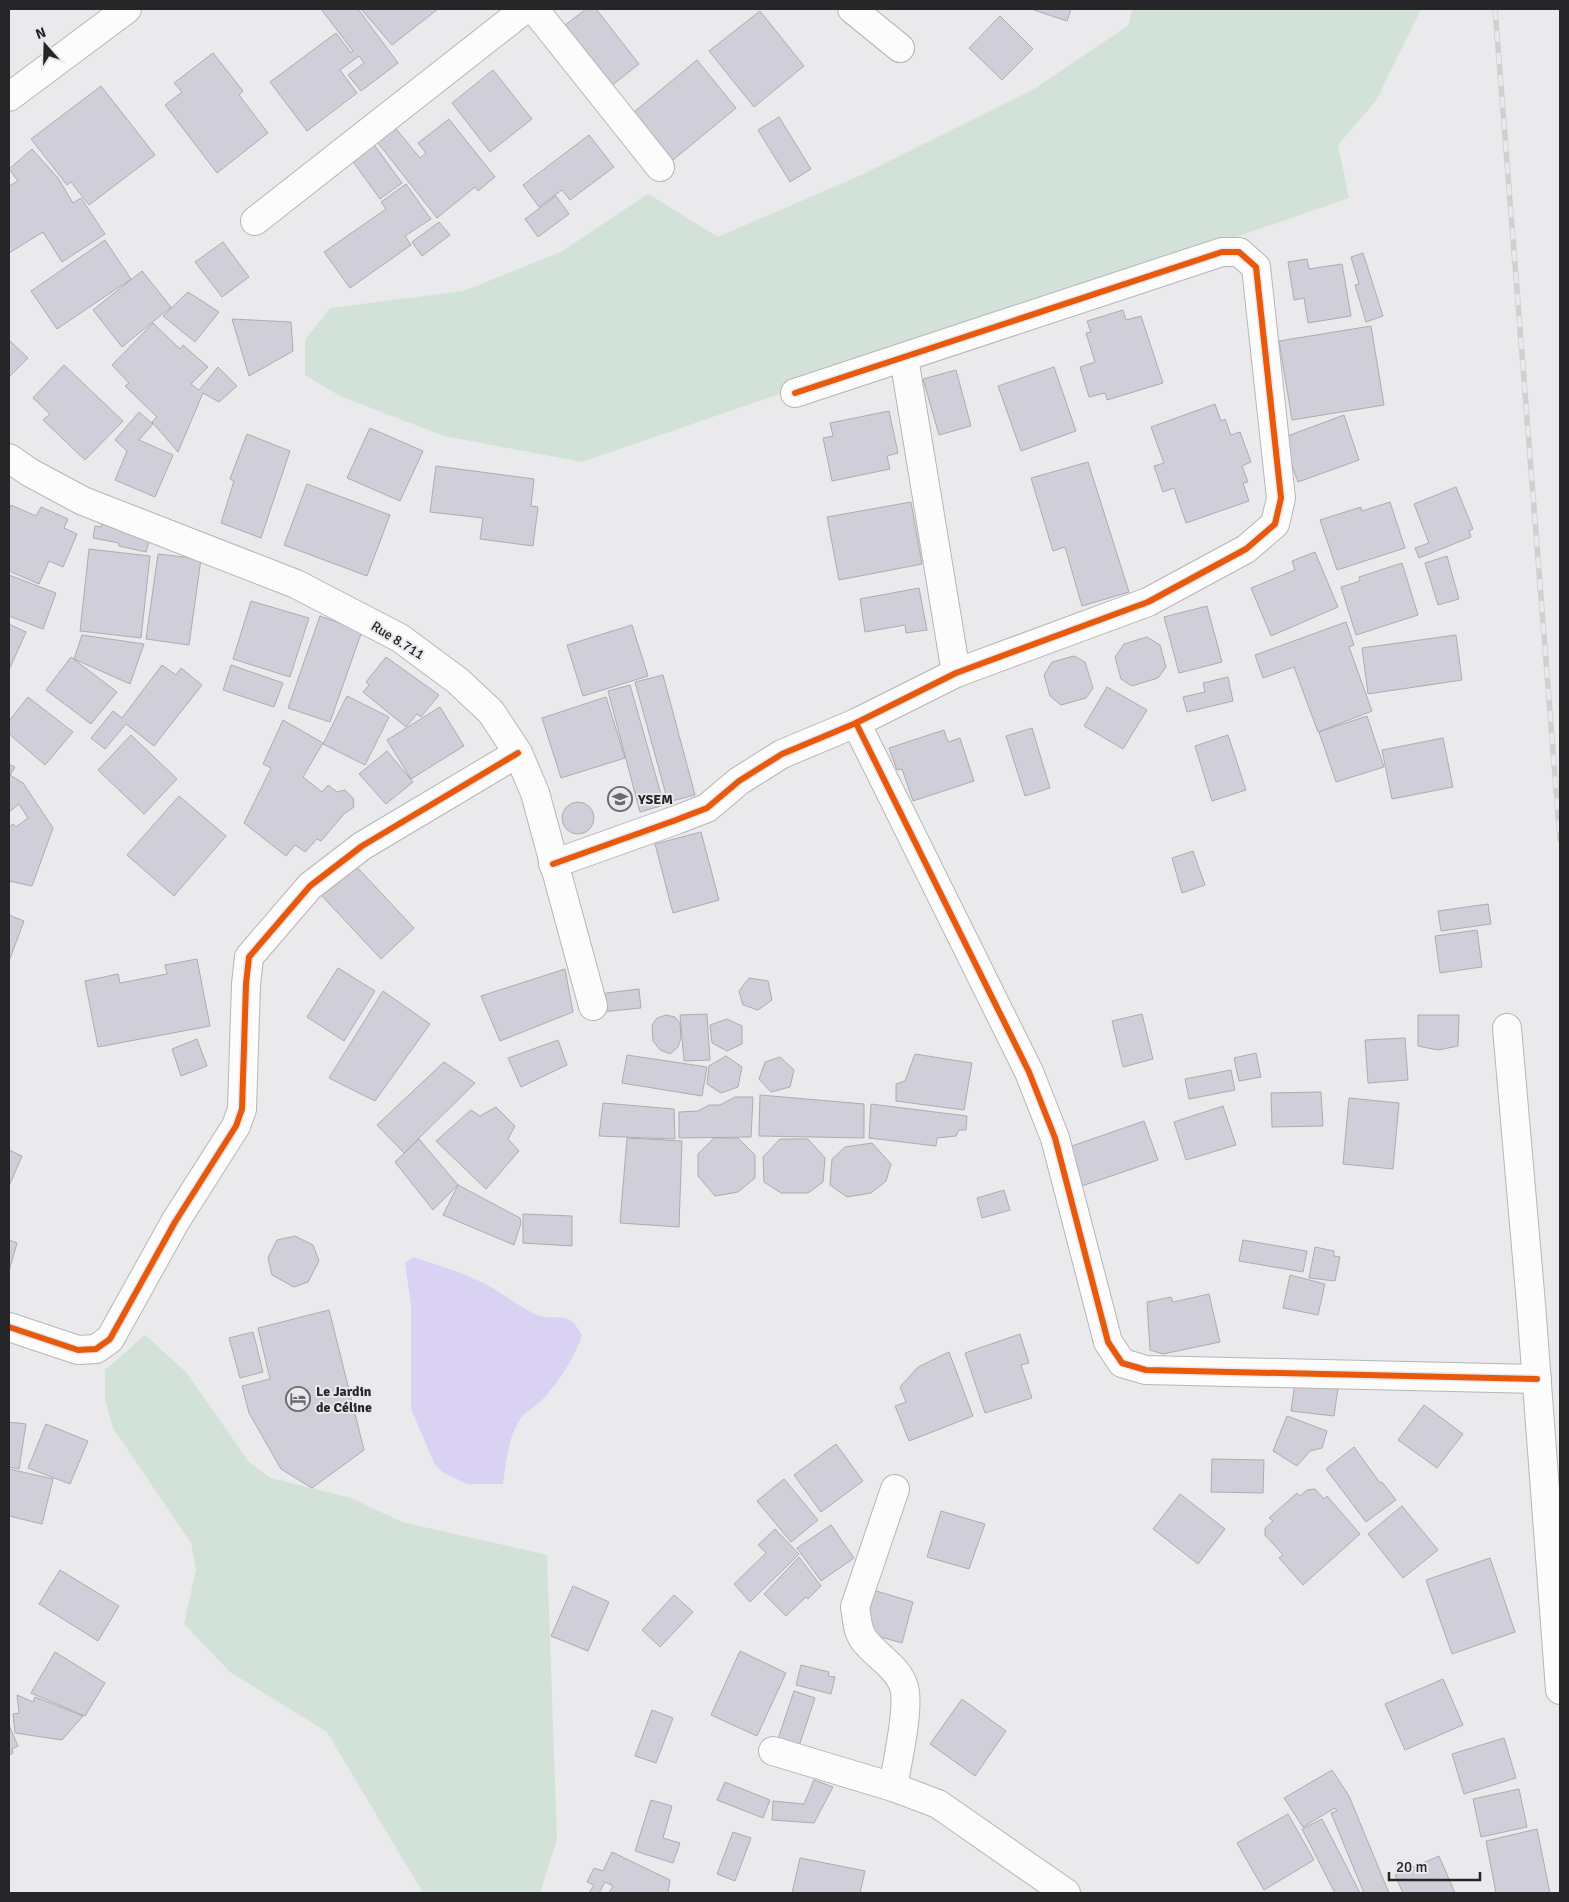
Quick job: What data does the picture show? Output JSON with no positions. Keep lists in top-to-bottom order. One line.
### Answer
{"streets":{"street":["Rue 8.711"]},"places":{"school or university":["YSEM"],"hotel":["Le Jardin de Céline"]},"scale_bar":"20 m","north":"top"}
